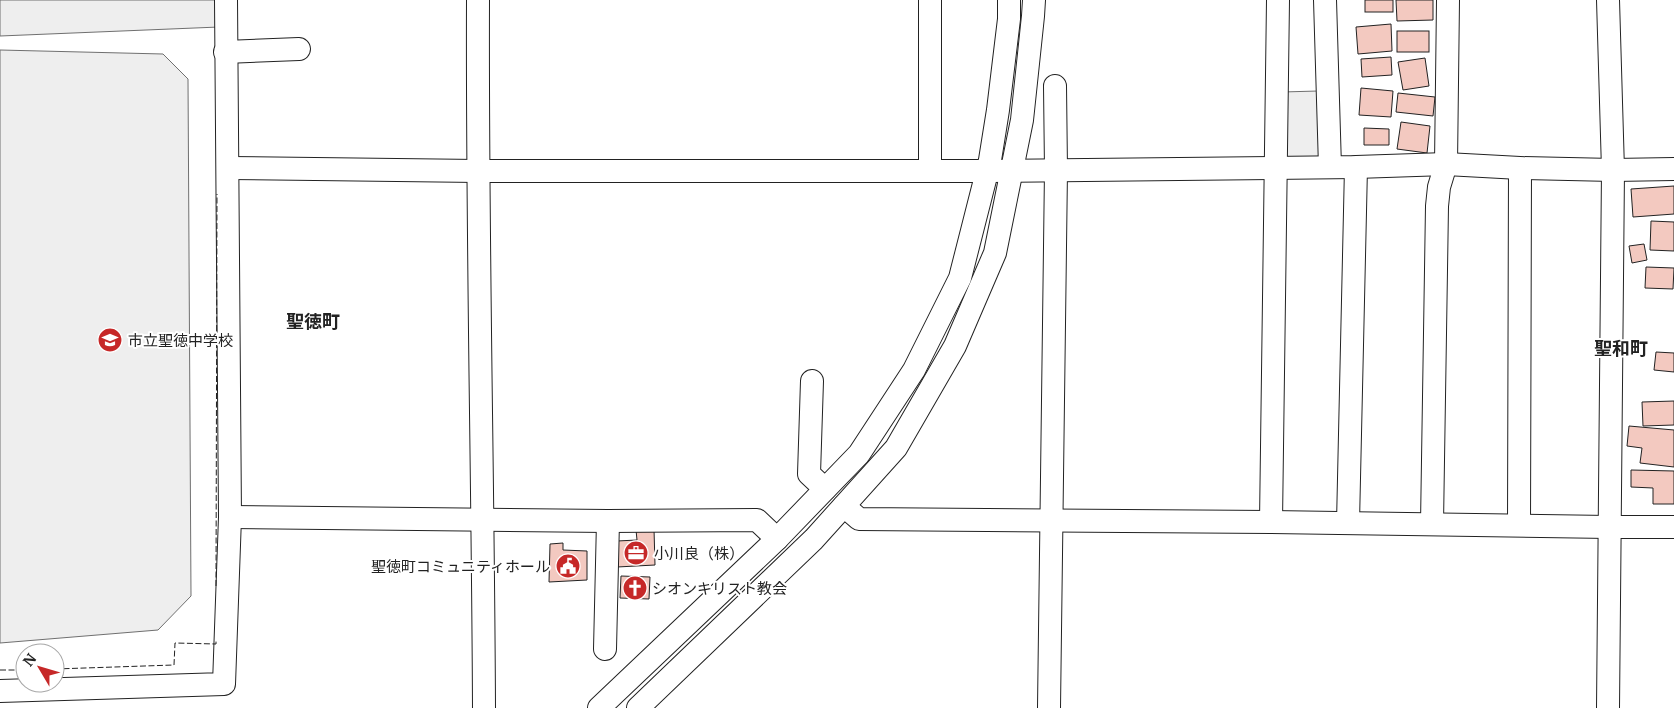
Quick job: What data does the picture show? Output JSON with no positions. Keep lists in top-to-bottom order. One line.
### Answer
{"districts":["聖徳町","聖和町"],"places":{"school or university":["市立聖徳中学校"],"office":["小川良（株）"],"public building":["聖徳町コミュニティホール"],"church":["シオンキリスト教会"]},"north":"top left"}
